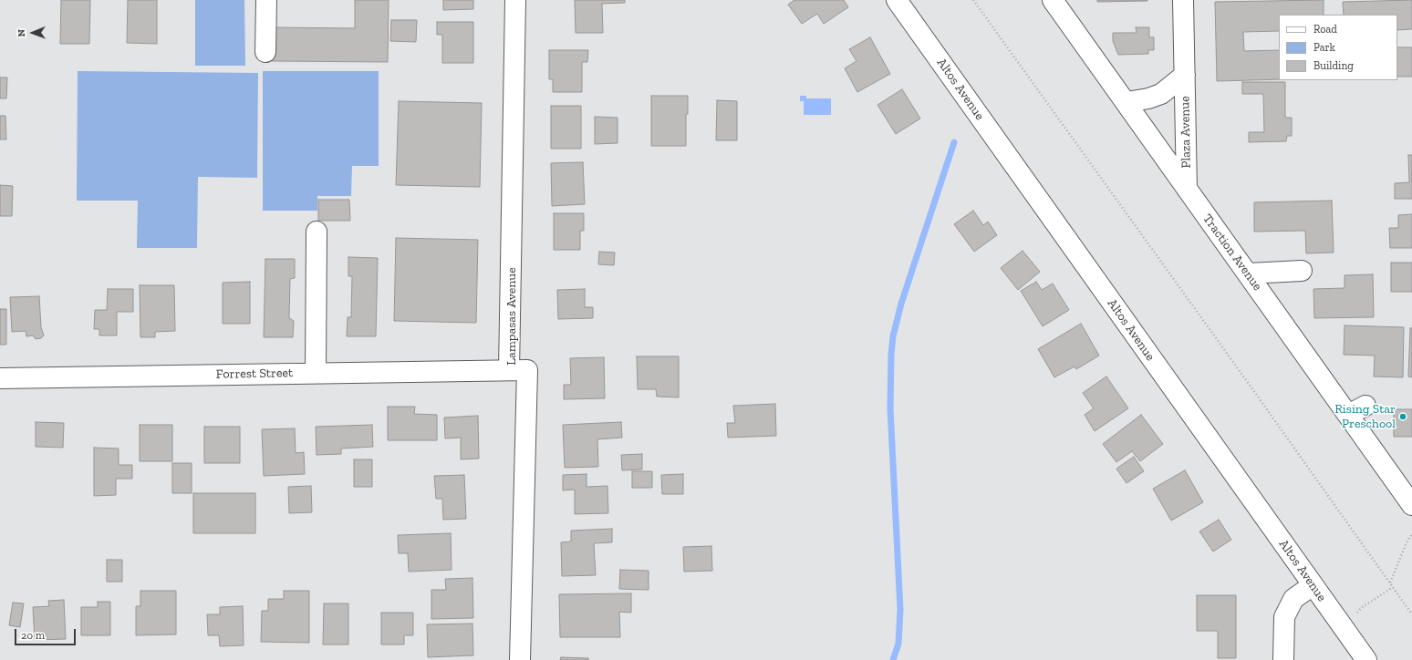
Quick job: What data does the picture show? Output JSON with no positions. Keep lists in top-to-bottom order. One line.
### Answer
{"streets":{"street":["Altos Avenue","Plaza Avenue","Traction Avenue","Lampasas Avenue","Forrest Street"]},"crossings":[["Plaza Avenue","Traction Avenue"],["Lampasas Avenue","Forrest Street"]],"places":["Rising Star Preschool"],"legend":["Road","Park","Building"],"scale_bar":"20 m","north":"left"}
